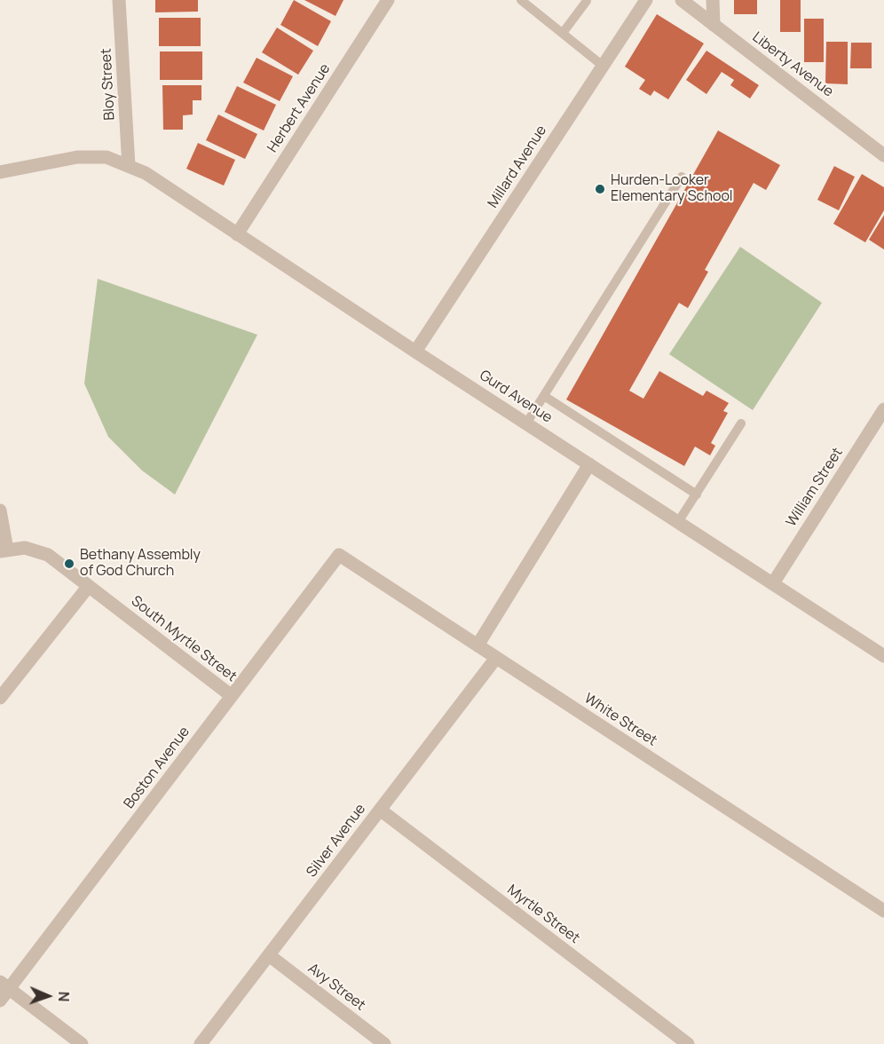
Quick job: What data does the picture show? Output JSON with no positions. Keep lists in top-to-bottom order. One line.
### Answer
{"streets":{"street":["Liberty Avenue","Bloy Street","Herbert Avenue","Millard Avenue","Gurd Avenue","William Street","South Myrtle Street","White Street","Boston Avenue","Silver Avenue","Myrtle Street","Avy Street"]},"crossings":[["Bloy Street","Gurd Avenue"],["Herbert Avenue","Gurd Avenue"],["Millard Avenue","Gurd Avenue"],["Gurd Avenue","William Street"],["South Myrtle Street","Boston Avenue"],["White Street","Boston Avenue"],["White Street","Silver Avenue"],["Silver Avenue","Myrtle Street"],["Silver Avenue","Avy Street"]],"places":["Hurden-Looker Elementary School","Bethany Assembly of God Church"],"north":"right"}
